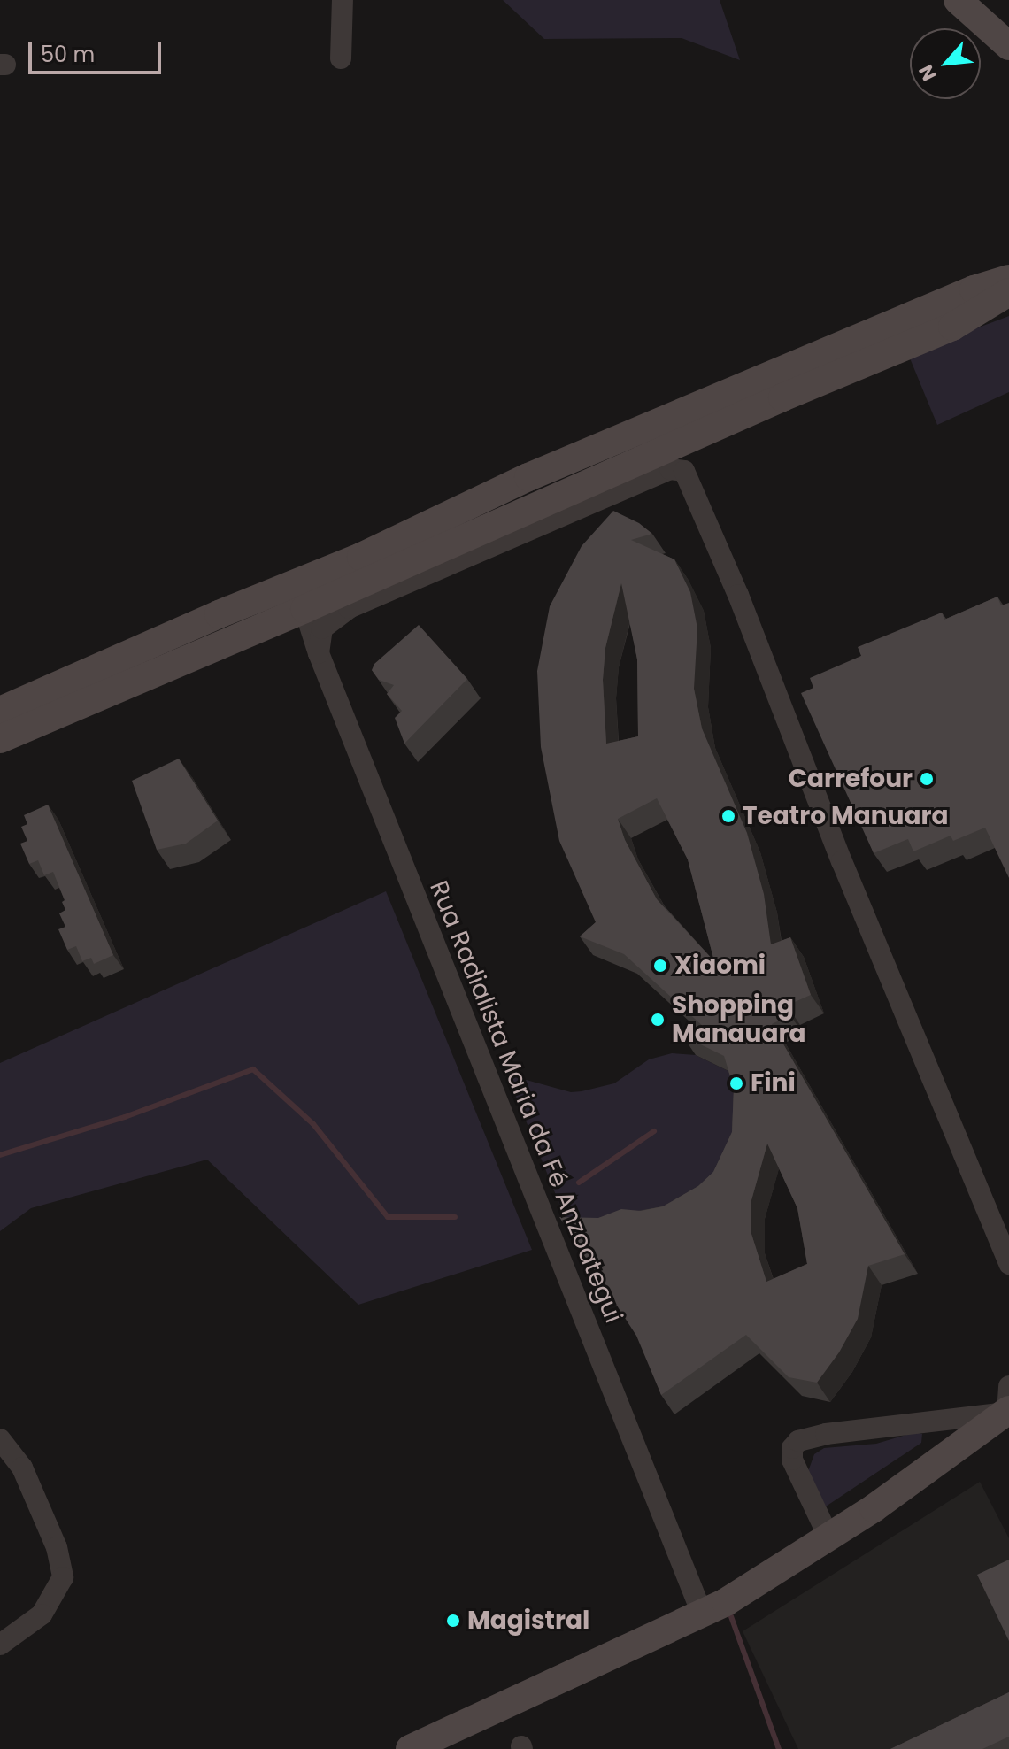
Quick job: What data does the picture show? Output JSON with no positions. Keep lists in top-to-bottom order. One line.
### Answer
{"streets":{"street":["Rua Radialista Maria da Fé Anzoategui"]},"places":["Carrefour","Teatro Manuara","Xiaomi","Shopping Manauara","Fini","Magistral"],"scale_bar":"50 m","north":"bottom left"}
